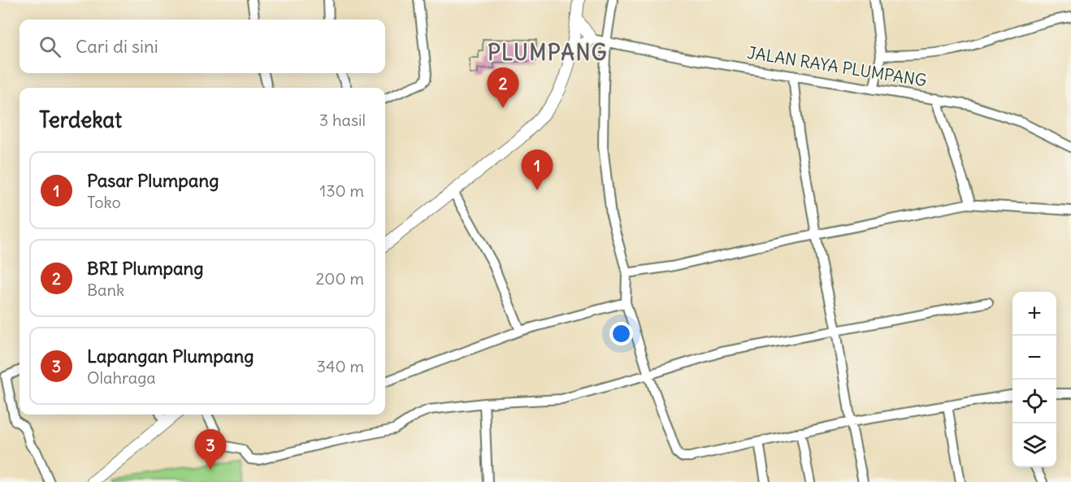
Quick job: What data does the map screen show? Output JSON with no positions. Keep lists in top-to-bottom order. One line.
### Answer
{"streets":{"street":["JALAN RAYA PLUMPANG"]},"districts":["PLUMPANG"],"page":{"search":"Cari di sini","pins":["2","1","3"],"heading":["Terdekat","3 hasil"],"list":[{"mark":"1","name":"Pasar Plumpang","note":"Toko","value":"130 m"},{"mark":"2","name":"BRI Plumpang","note":"Bank","value":"200 m"},{"mark":"3","name":"Lapangan Plumpang","note":"Olahraga","value":"340 m"}],"map_buttons":["+","−"]}}
